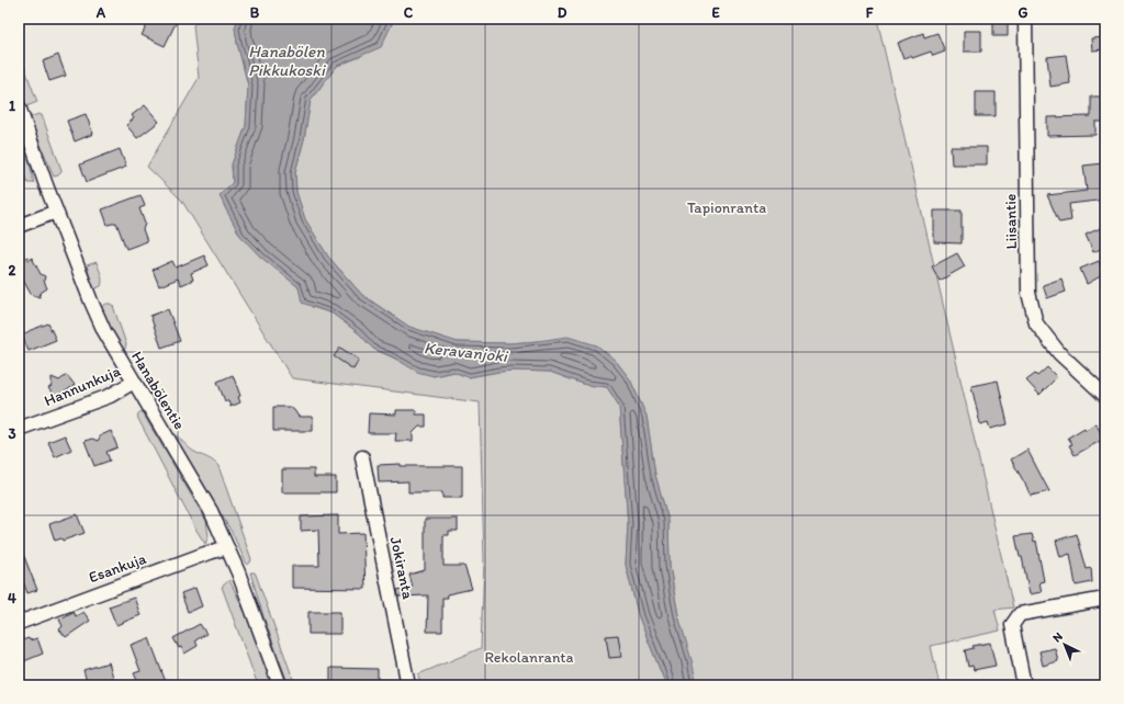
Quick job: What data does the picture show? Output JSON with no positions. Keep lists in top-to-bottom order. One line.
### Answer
{"streets":{"street":["Liisantie","Hannunkuja","Hanabölentie","Esankuja","Jokiranta"]},"crossings":[["Hannunkuja","Hanabölentie"],["Hanabölentie","Esankuja"]],"water":["Hanabölen Pikkukoski","Keravanjoki"],"parks":["Tapionranta","Rekolanranta"],"north":"top left","grid":{"columns":["A","B","C","D","E","F","G"],"rows":["1","2","3","4"]}}
